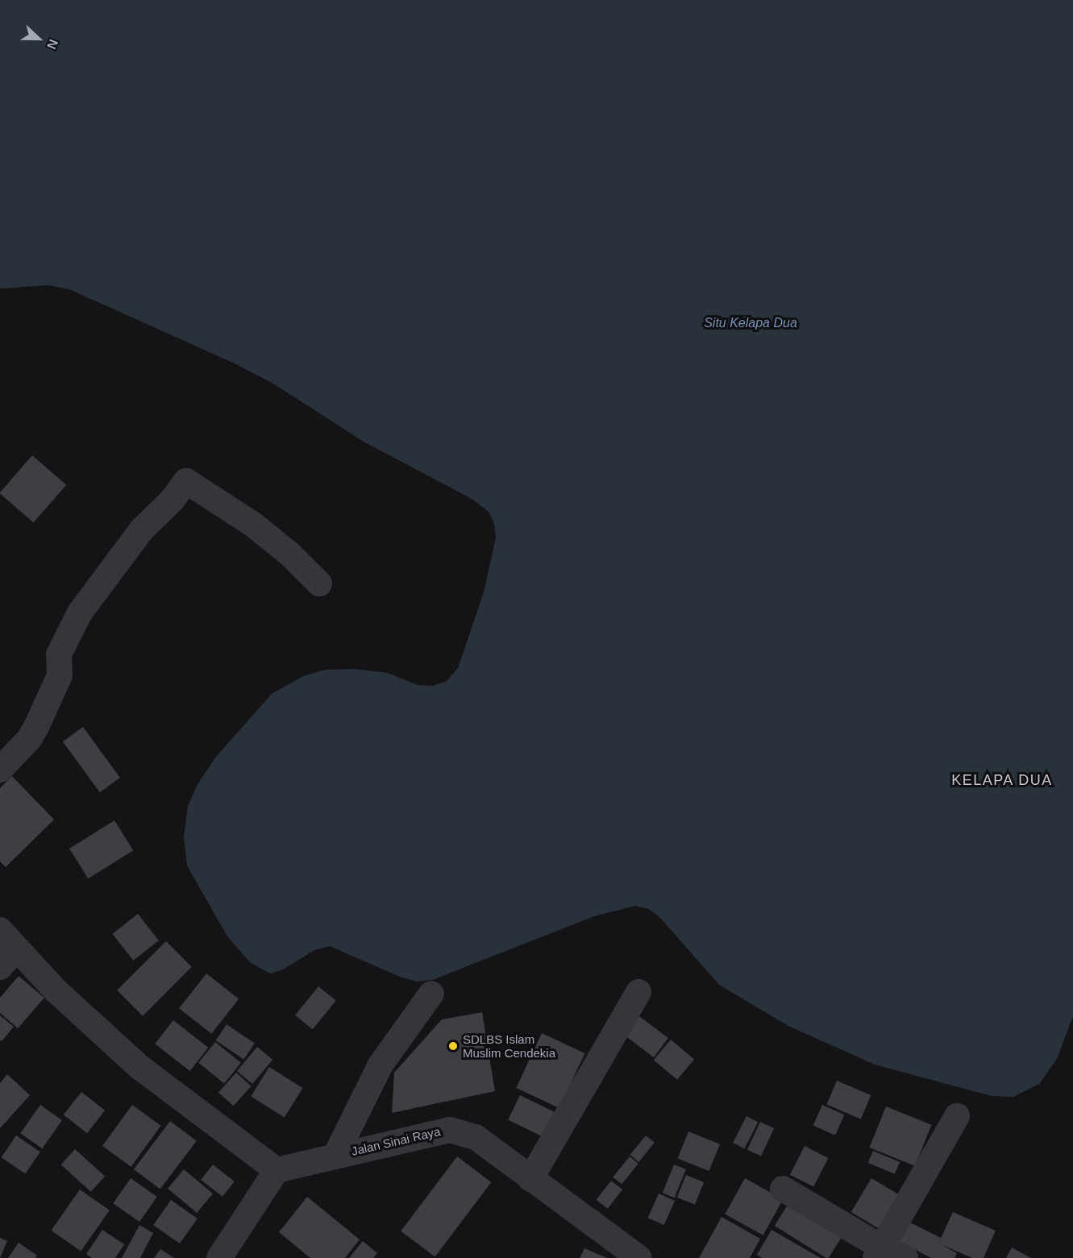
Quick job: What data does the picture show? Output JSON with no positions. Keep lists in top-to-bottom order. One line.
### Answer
{"streets":{"street":["Jalan Sinai Raya"]},"districts":["KELAPA DUA"],"water":["Situ Kelapa Dua"],"places":["SDLBS Islam Muslim Cendekia"],"north":"right"}
